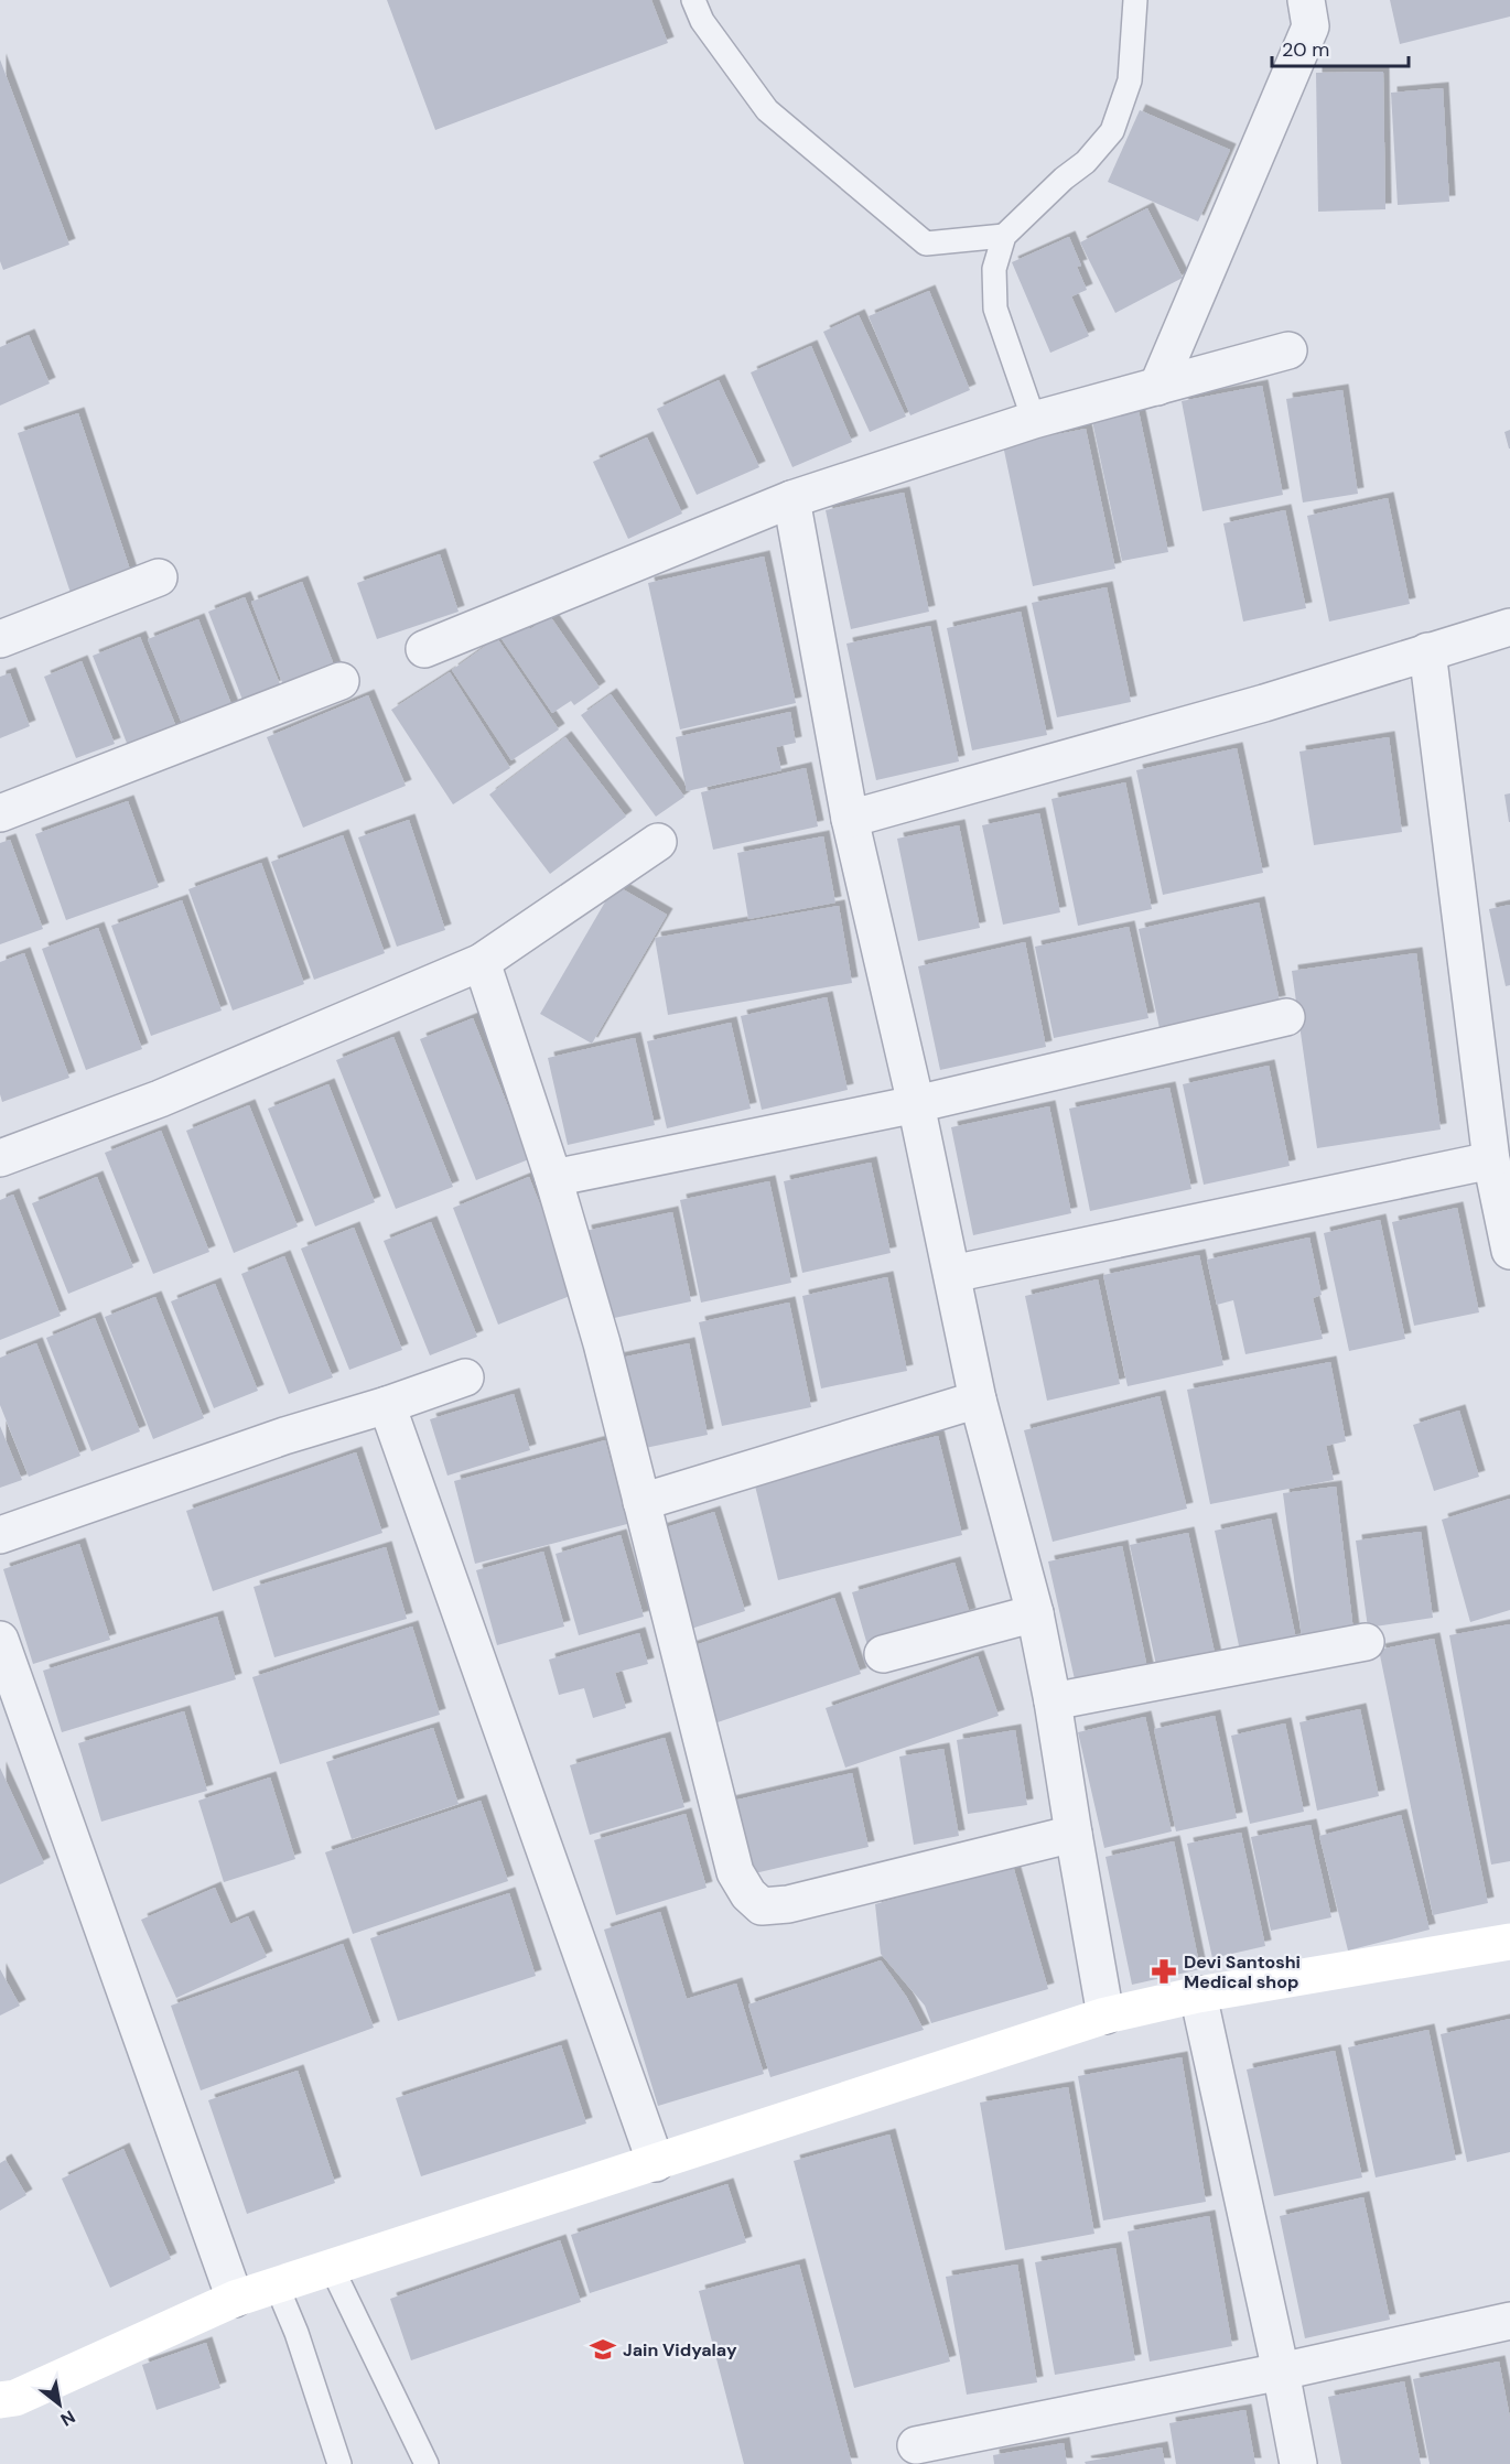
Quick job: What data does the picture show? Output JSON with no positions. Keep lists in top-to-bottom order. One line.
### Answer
{"places":{"pharmacy":["Devi Santoshi Medical shop"],"school or university":["Jain Vidyalay"]},"scale_bar":"20 m","north":"bottom right"}
